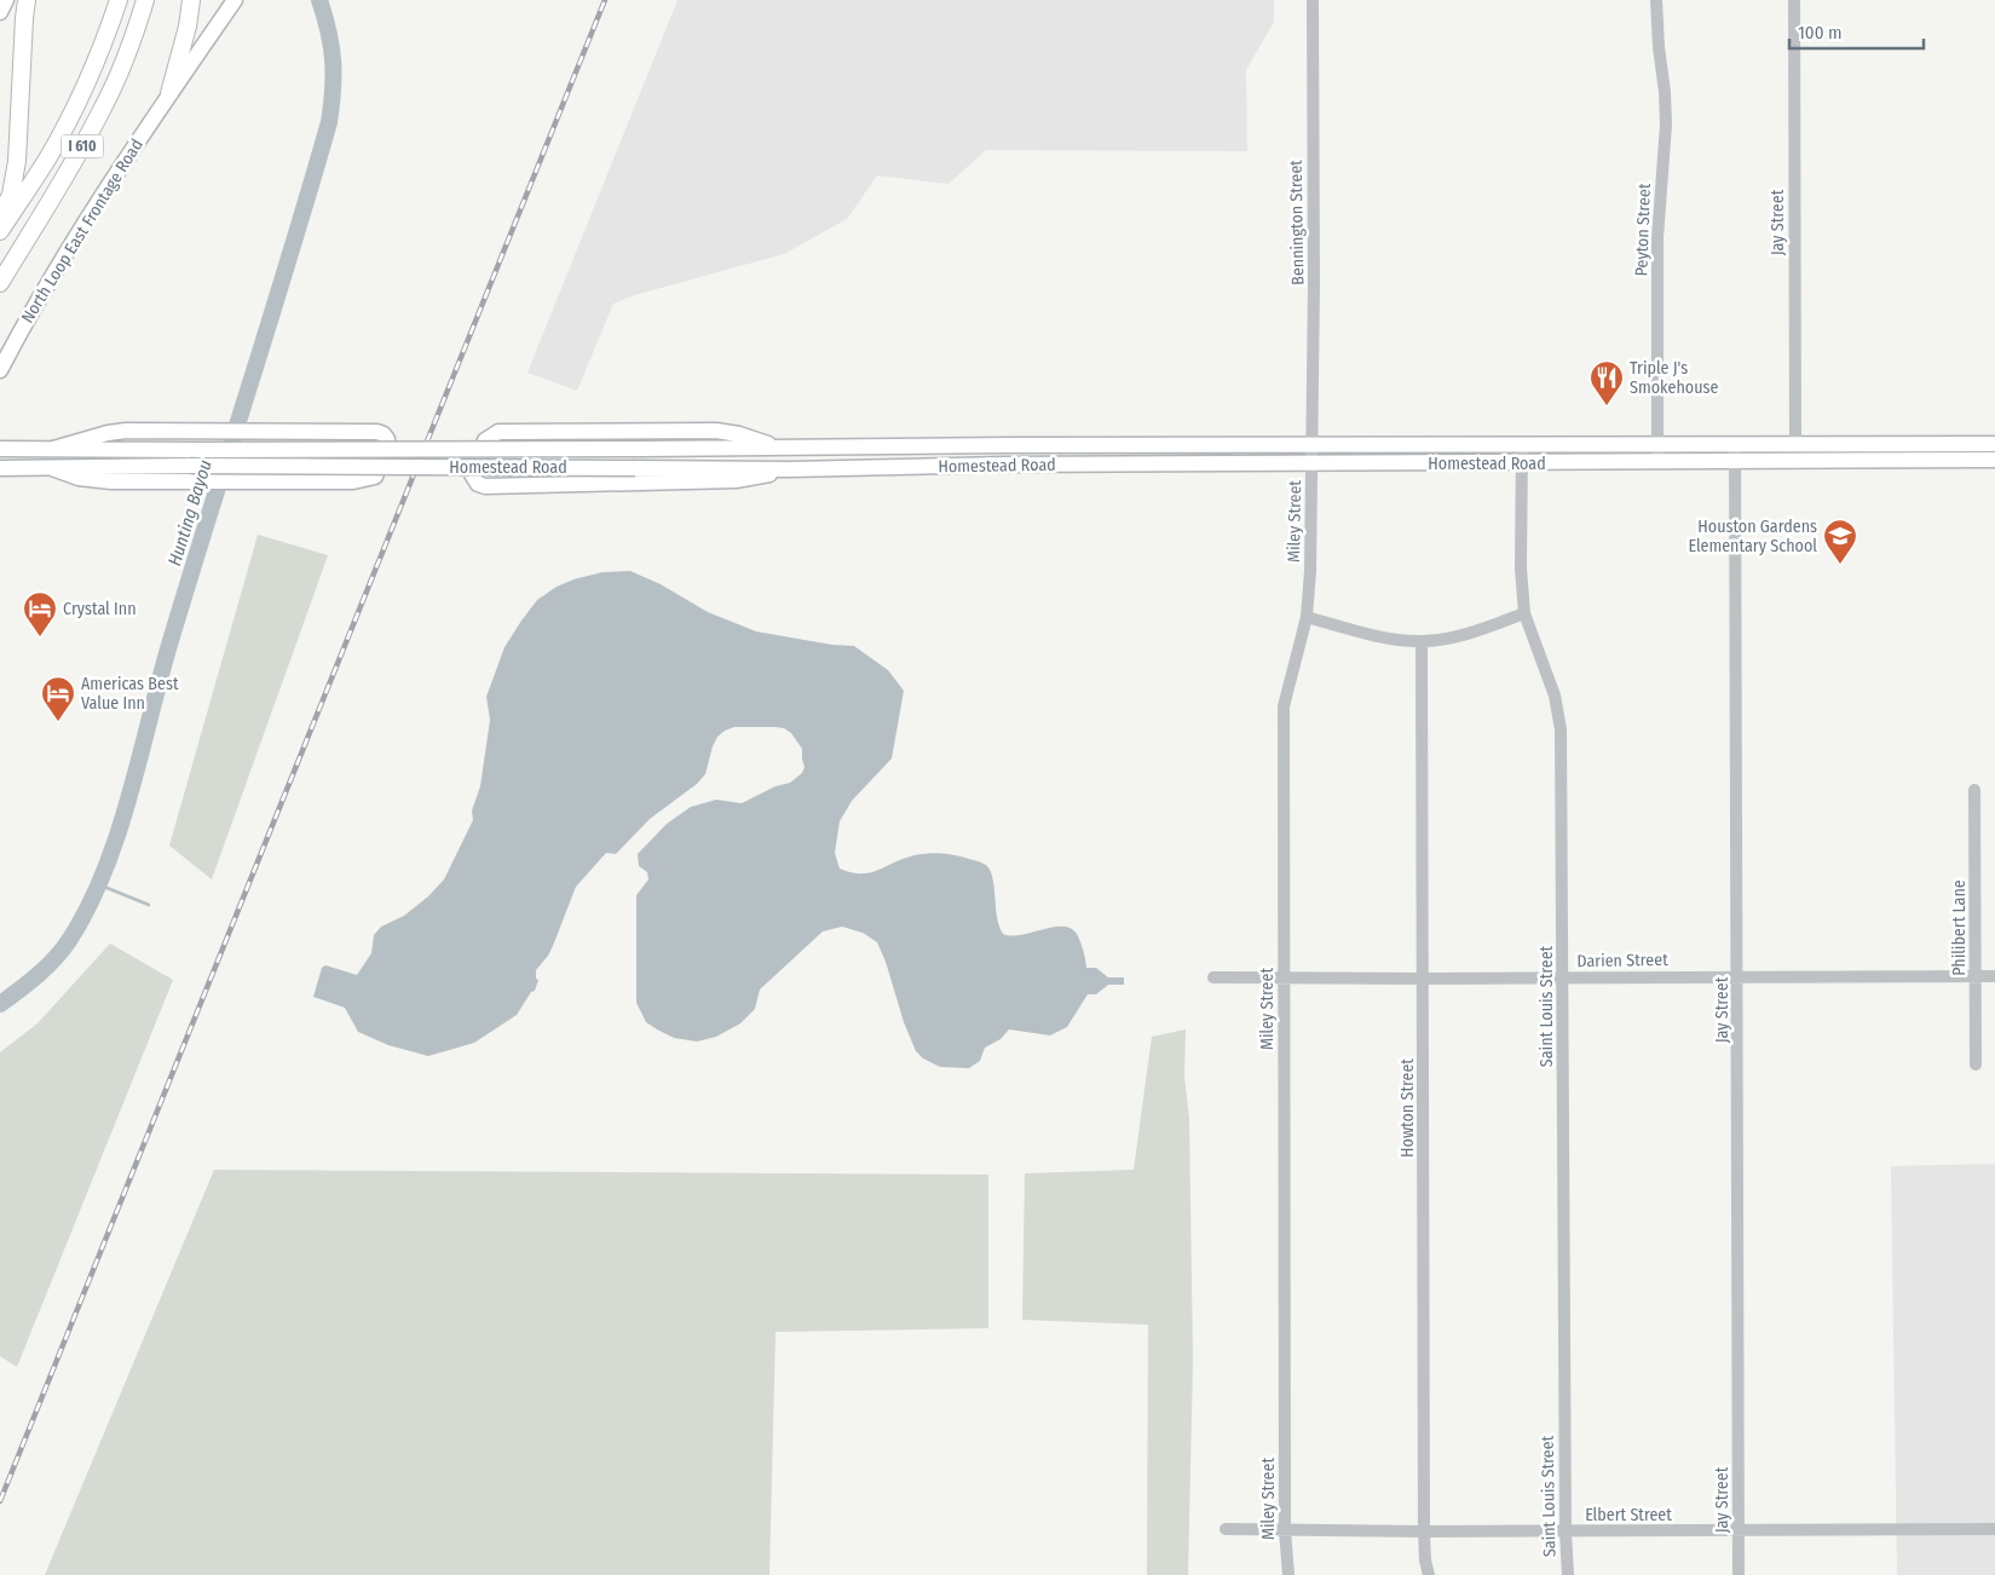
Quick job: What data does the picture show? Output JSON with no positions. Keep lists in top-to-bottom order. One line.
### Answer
{"streets":{"highway":["I 610"],"main road":["North Loop East Frontage Road","Homestead Road"],"street":["Bennington Street","Jay Street","Peyton Street","Miley Street","Philibert Lane","Darien Street","Saint Louis Street","Howton Street","Elbert Street"]},"crossings":[["Bennington Street","Homestead Road"],["Bennington Street","Miley Street"],["Jay Street","Homestead Road"],["Jay Street","Darien Street"],["Jay Street","Elbert Street"],["Peyton Street","Homestead Road"],["Homestead Road","Miley Street"],["Homestead Road","Saint Louis Street"],["Miley Street","Darien Street"],["Miley Street","Elbert Street"],["Philibert Lane","Darien Street"],["Darien Street","Saint Louis Street"],["Darien Street","Howton Street"],["Saint Louis Street","Elbert Street"],["Howton Street","Elbert Street"]],"water":["Hunting Bayou"],"places":{"restaurant":["Triple J's Smokehouse"],"school or university":["Houston Gardens Elementary School"],"hotel":["Crystal Inn","Americas Best Value Inn"]},"scale_bar":"100 m"}
